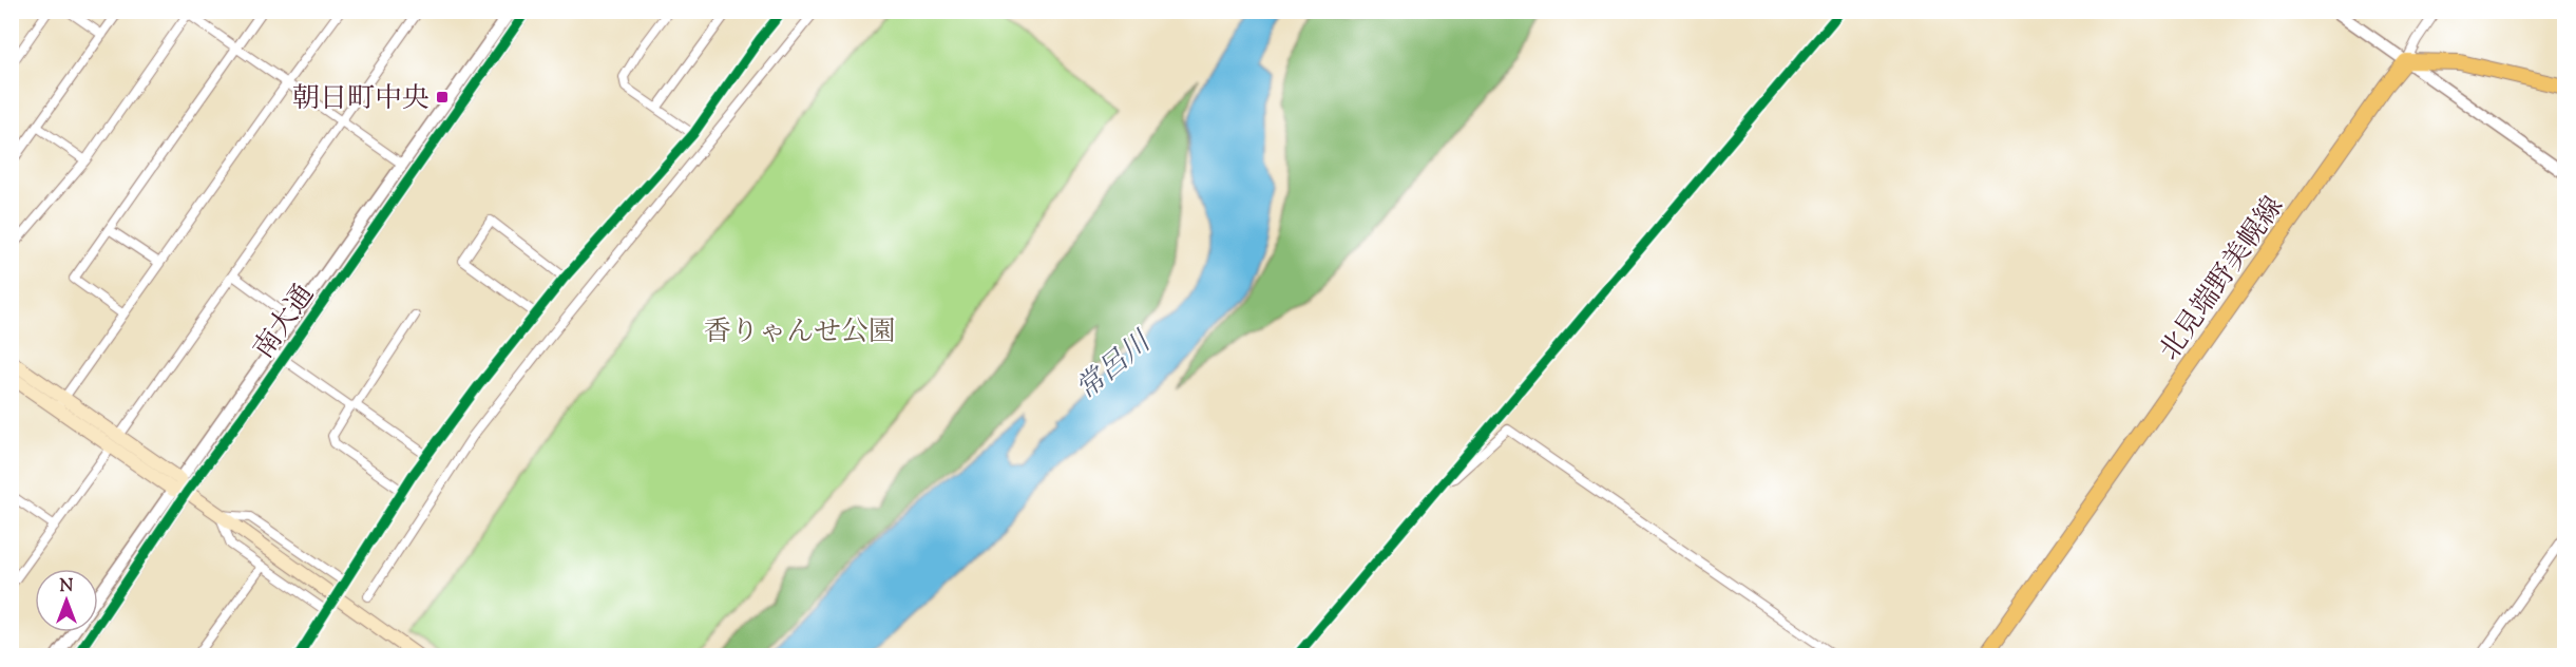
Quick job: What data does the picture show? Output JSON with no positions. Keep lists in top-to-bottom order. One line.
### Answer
{"streets":{"main road":["北見端野美幌線"],"street":["南大通"]},"water":["常呂川"],"parks":["香りゃんせ公園"],"places":{"transit":["朝日町中央"]},"north":"top"}
